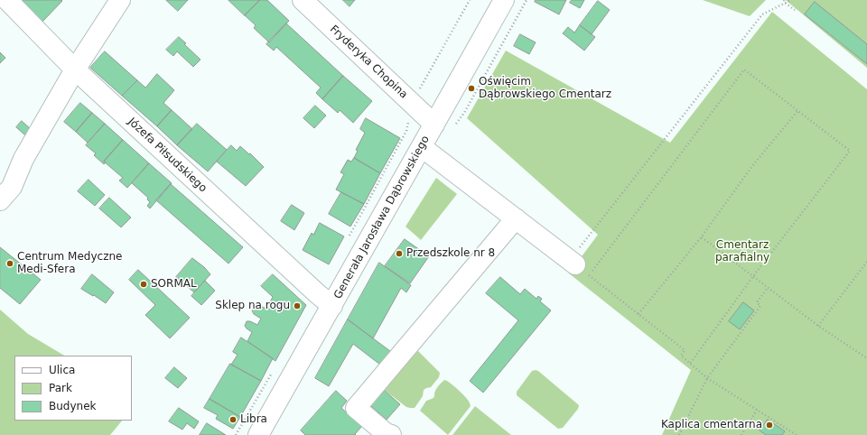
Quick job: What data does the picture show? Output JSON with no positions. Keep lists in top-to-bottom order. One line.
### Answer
{"streets":{"street":["Fryderyka Chopina","Józefa Piłsudskiego","Generała Jarosława Dąbrowskiego"]},"crossings":[["Fryderyka Chopina","Generała Jarosława Dąbrowskiego"],["Józefa Piłsudskiego","Generała Jarosława Dąbrowskiego"]],"parks":["Cmentarz parafialny"],"places":["Oświęcim Dąbrowskiego Cmentarz","Przedszkole nr 8","Centrum Medyczne Medi-Sfera","SORMAL","Sklep na rogu","Libra","Kaplica cmentarna"],"legend":["Ulica","Park","Budynek"]}
